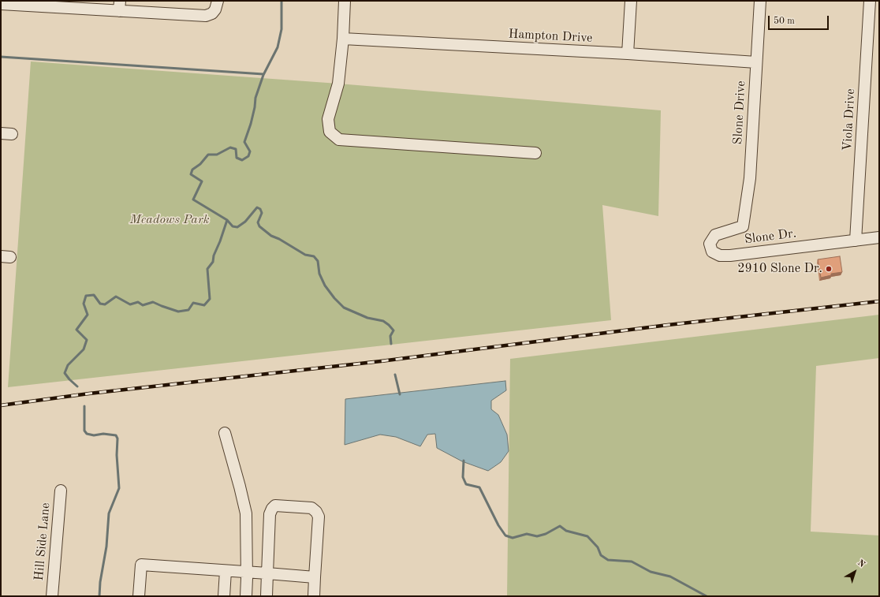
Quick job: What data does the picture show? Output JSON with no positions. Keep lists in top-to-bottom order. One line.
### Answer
{"streets":{"street":["Hampton Drive","Slone Drive","Viola Drive","Slone Dr.","Hill Side Lane"]},"crossings":[["Hampton Drive","Slone Drive"],["Slone Drive","Slone Dr."],["Viola Drive","Slone Dr."]],"parks":["Meadows Park"],"places":["2910 Slone Dr."],"scale_bar":"50 m","north":"top right"}
